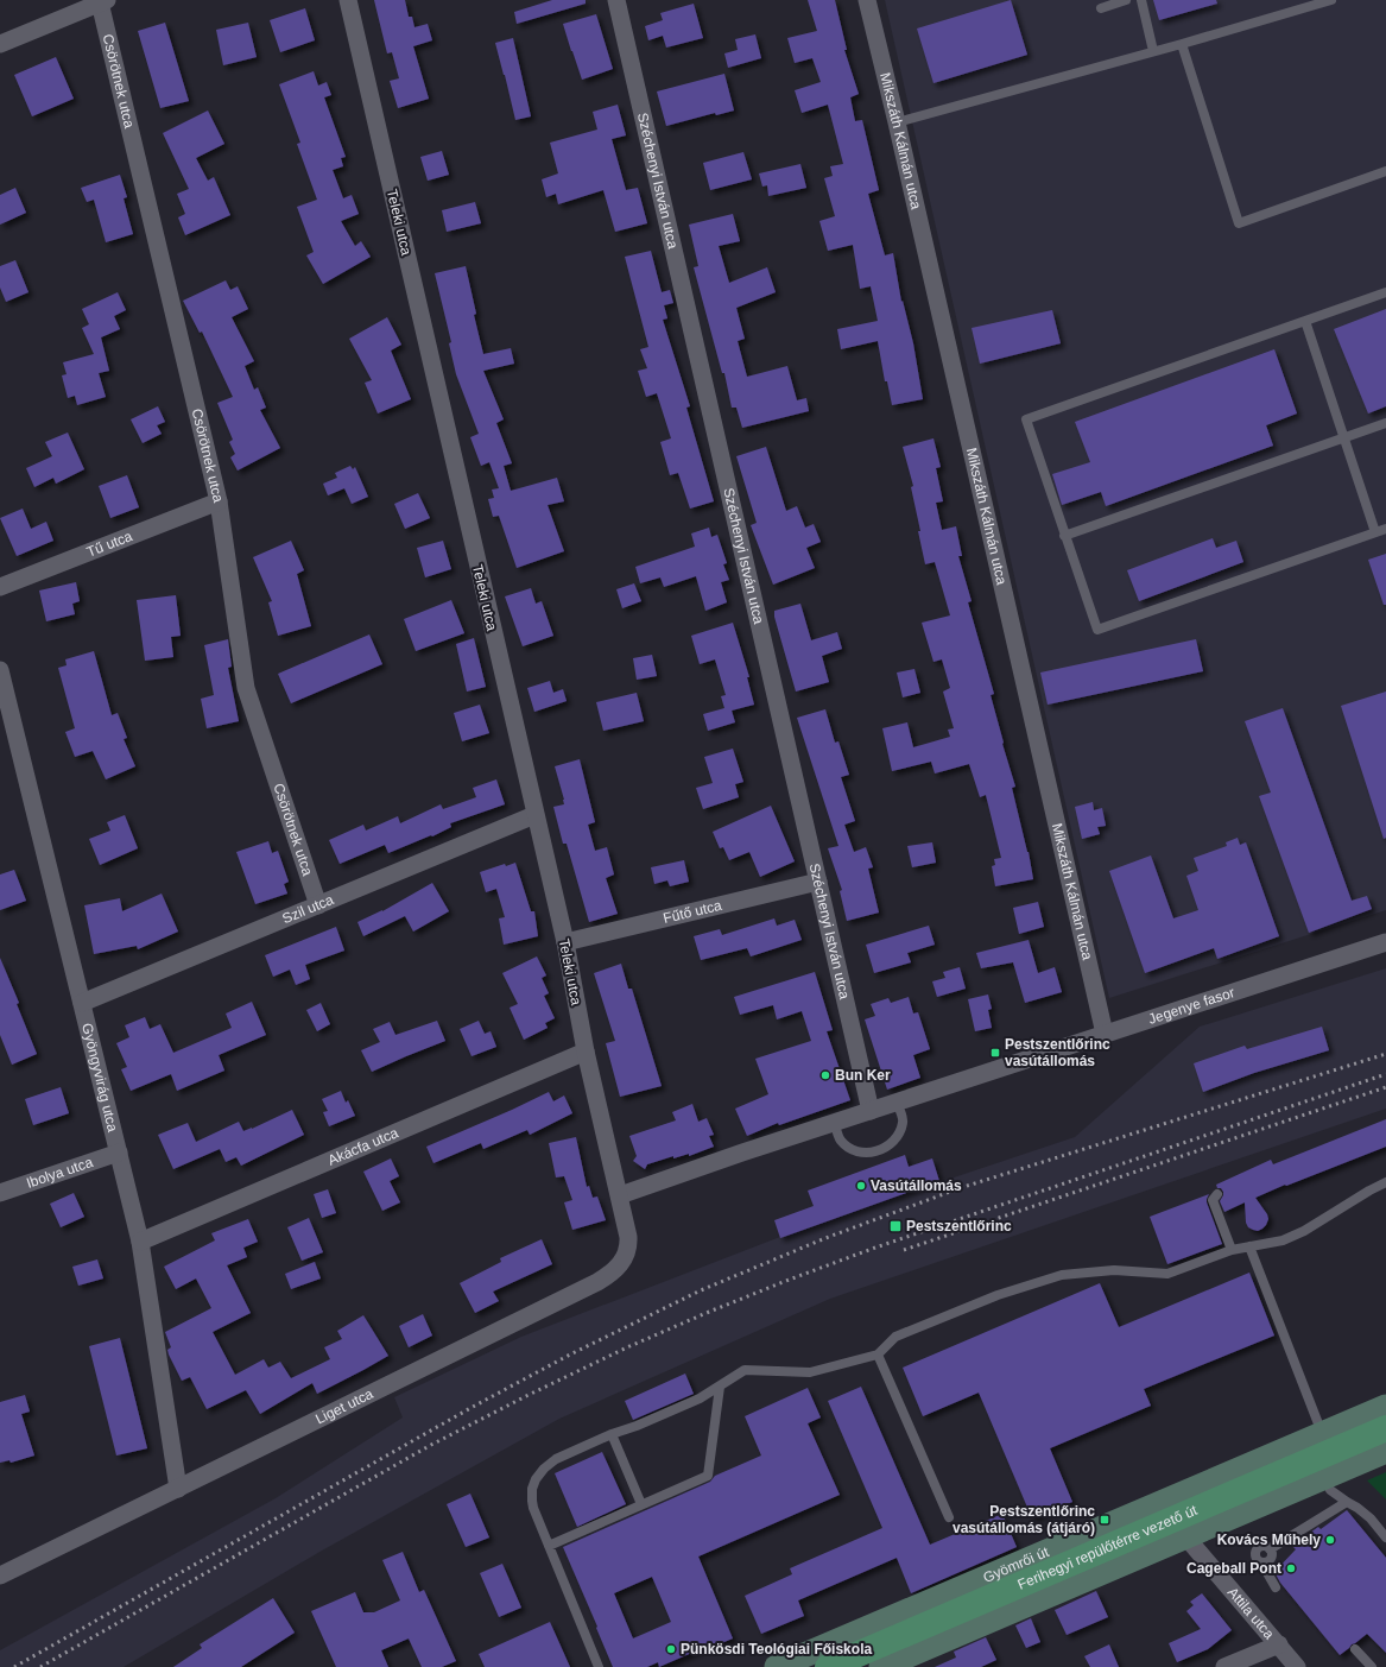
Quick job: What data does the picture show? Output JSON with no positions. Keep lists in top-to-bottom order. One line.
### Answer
{"streets":{"main road":["Ferihegyi repülőtérre vezető út"],"street":["Csörötnek utca","Mikszáth Kálmán utca","Széchenyi István utca","Teleki utca","Tű utca","Szil utca","Fűtő utca","Jegenye fasor","Gyöngyvirág utca","Akácfa utca","Ibolya utca","Liget utca","Gyömrői út","Attila utca"]},"crossings":[["Csörötnek utca","Tű utca"],["Csörötnek utca","Szil utca"],["Mikszáth Kálmán utca","Jegenye fasor"],["Széchenyi István utca","Fűtő utca"],["Széchenyi István utca","Jegenye fasor"],["Teleki utca","Szil utca"],["Teleki utca","Fűtő utca"],["Teleki utca","Jegenye fasor"],["Teleki utca","Akácfa utca"],["Teleki utca","Liget utca"],["Szil utca","Gyöngyvirág utca"],["Jegenye fasor","Liget utca"],["Gyöngyvirág utca","Akácfa utca"],["Gyöngyvirág utca","Ibolya utca"],["Gyöngyvirág utca","Liget utca"]],"places":{"transit":["Pestszentlőrinc vasútállomás","Pestszentlőrinc","Pestszentlőrinc vasútállomás (átjáró)"],"other":["Bun Ker","Vasútállomás","Kovács Műhely","Cageball Pont","Pünkösdi Teológiai Főiskola"]}}
